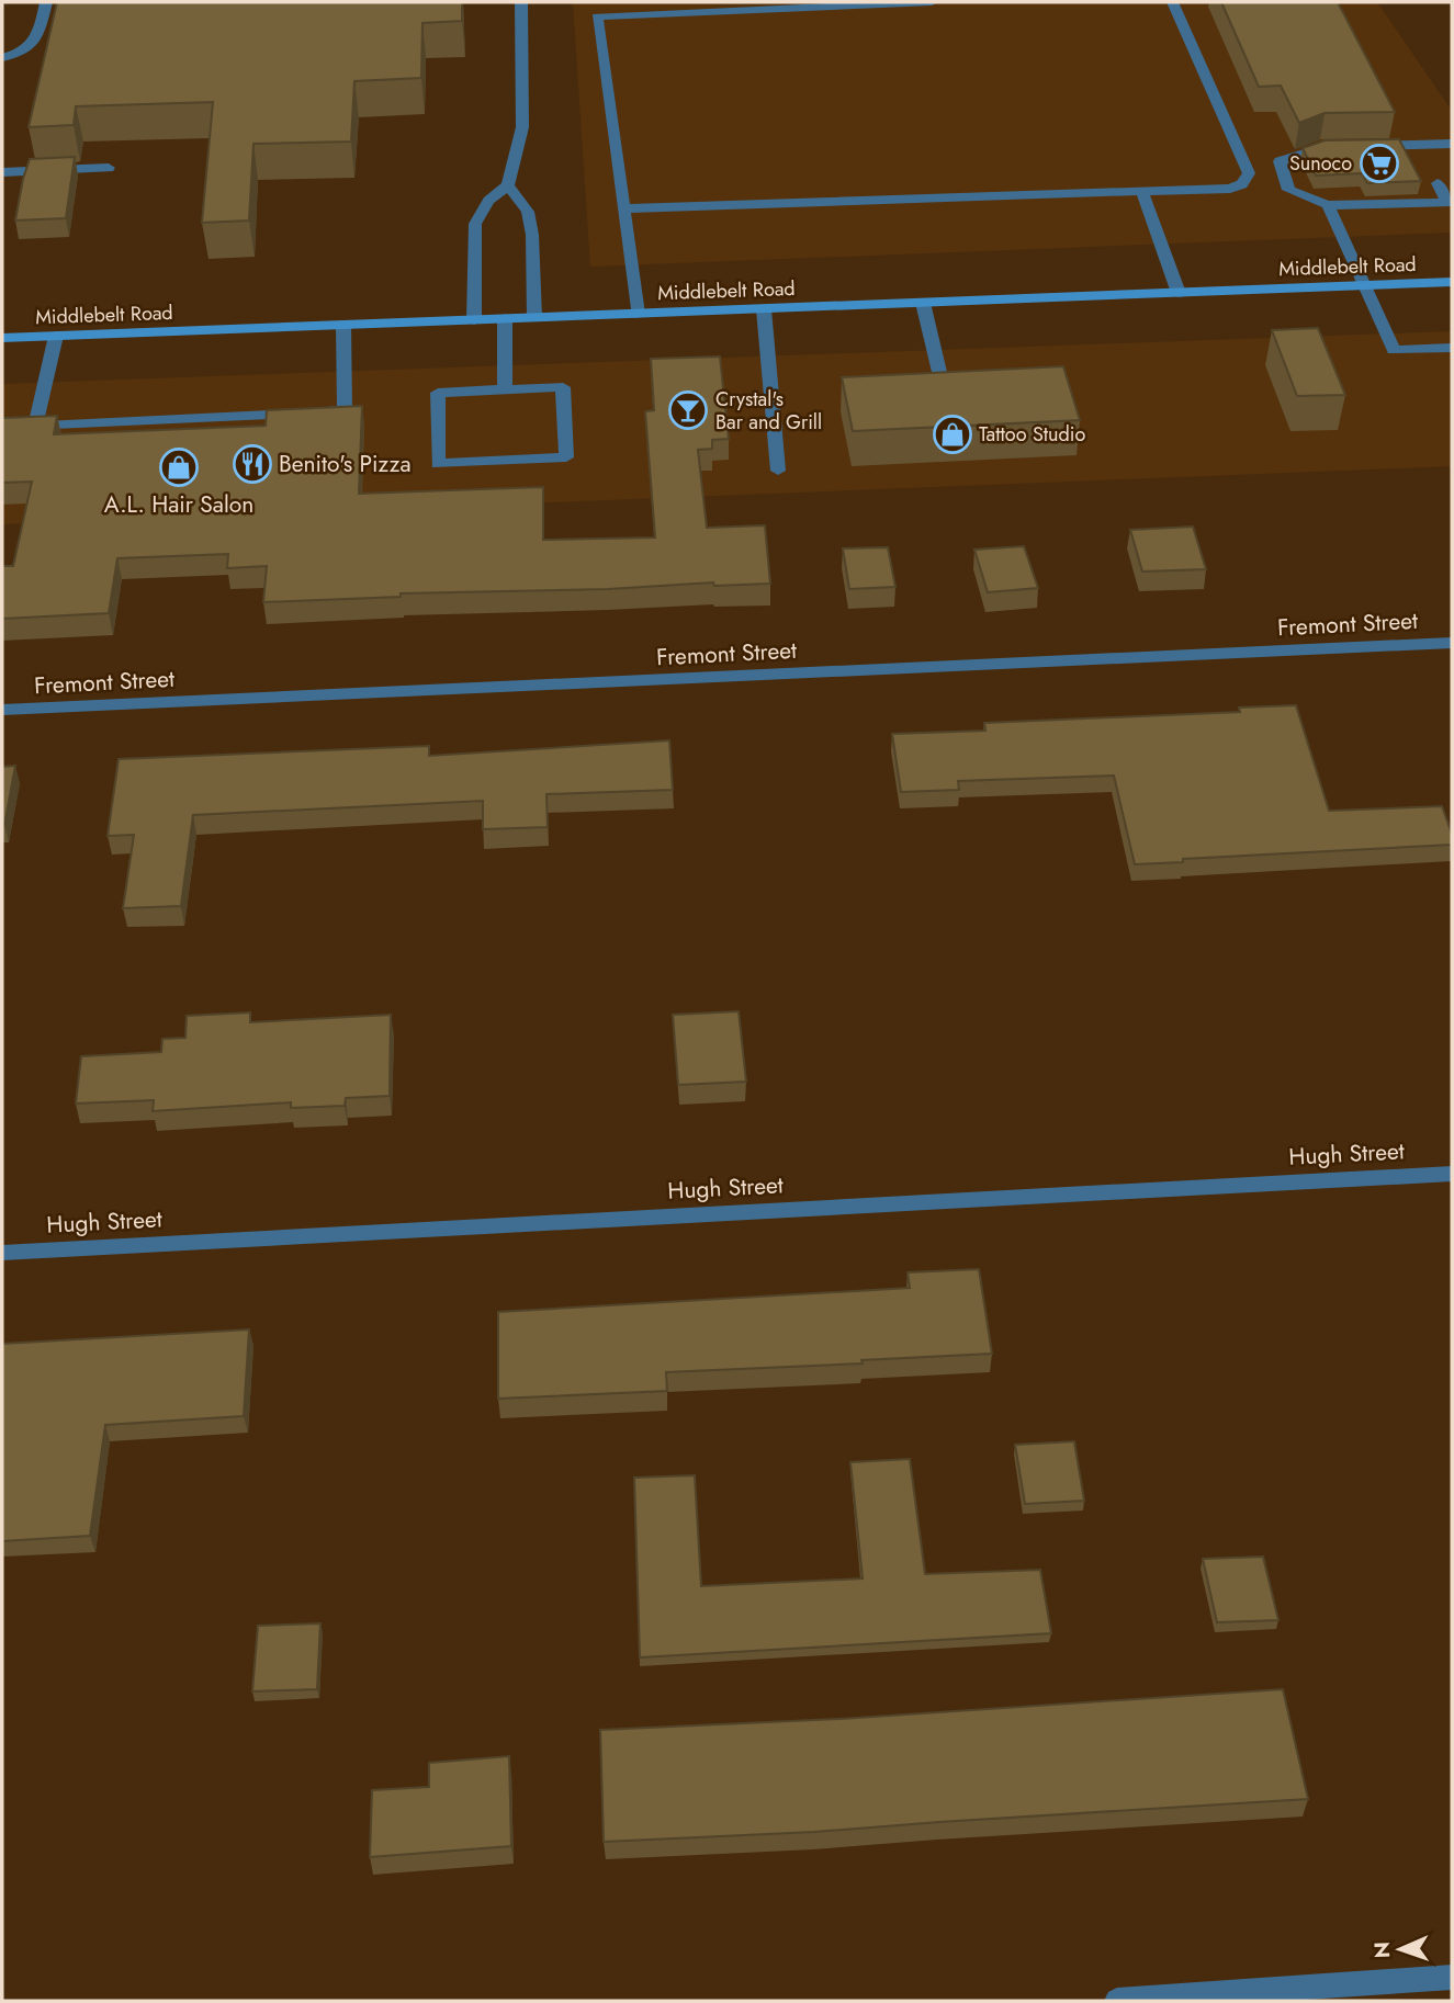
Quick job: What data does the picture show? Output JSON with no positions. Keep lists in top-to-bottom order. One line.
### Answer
{"streets":{"main road":["Middlebelt Road"],"street":["Fremont Street","Hugh Street"]},"places":{"supermarket":["Sunoco"],"bar":["Crystal's Bar and Grill"],"shop":["Tattoo Studio","A.L. Hair Salon"],"restaurant":["Benito's Pizza"]},"north":"left"}
